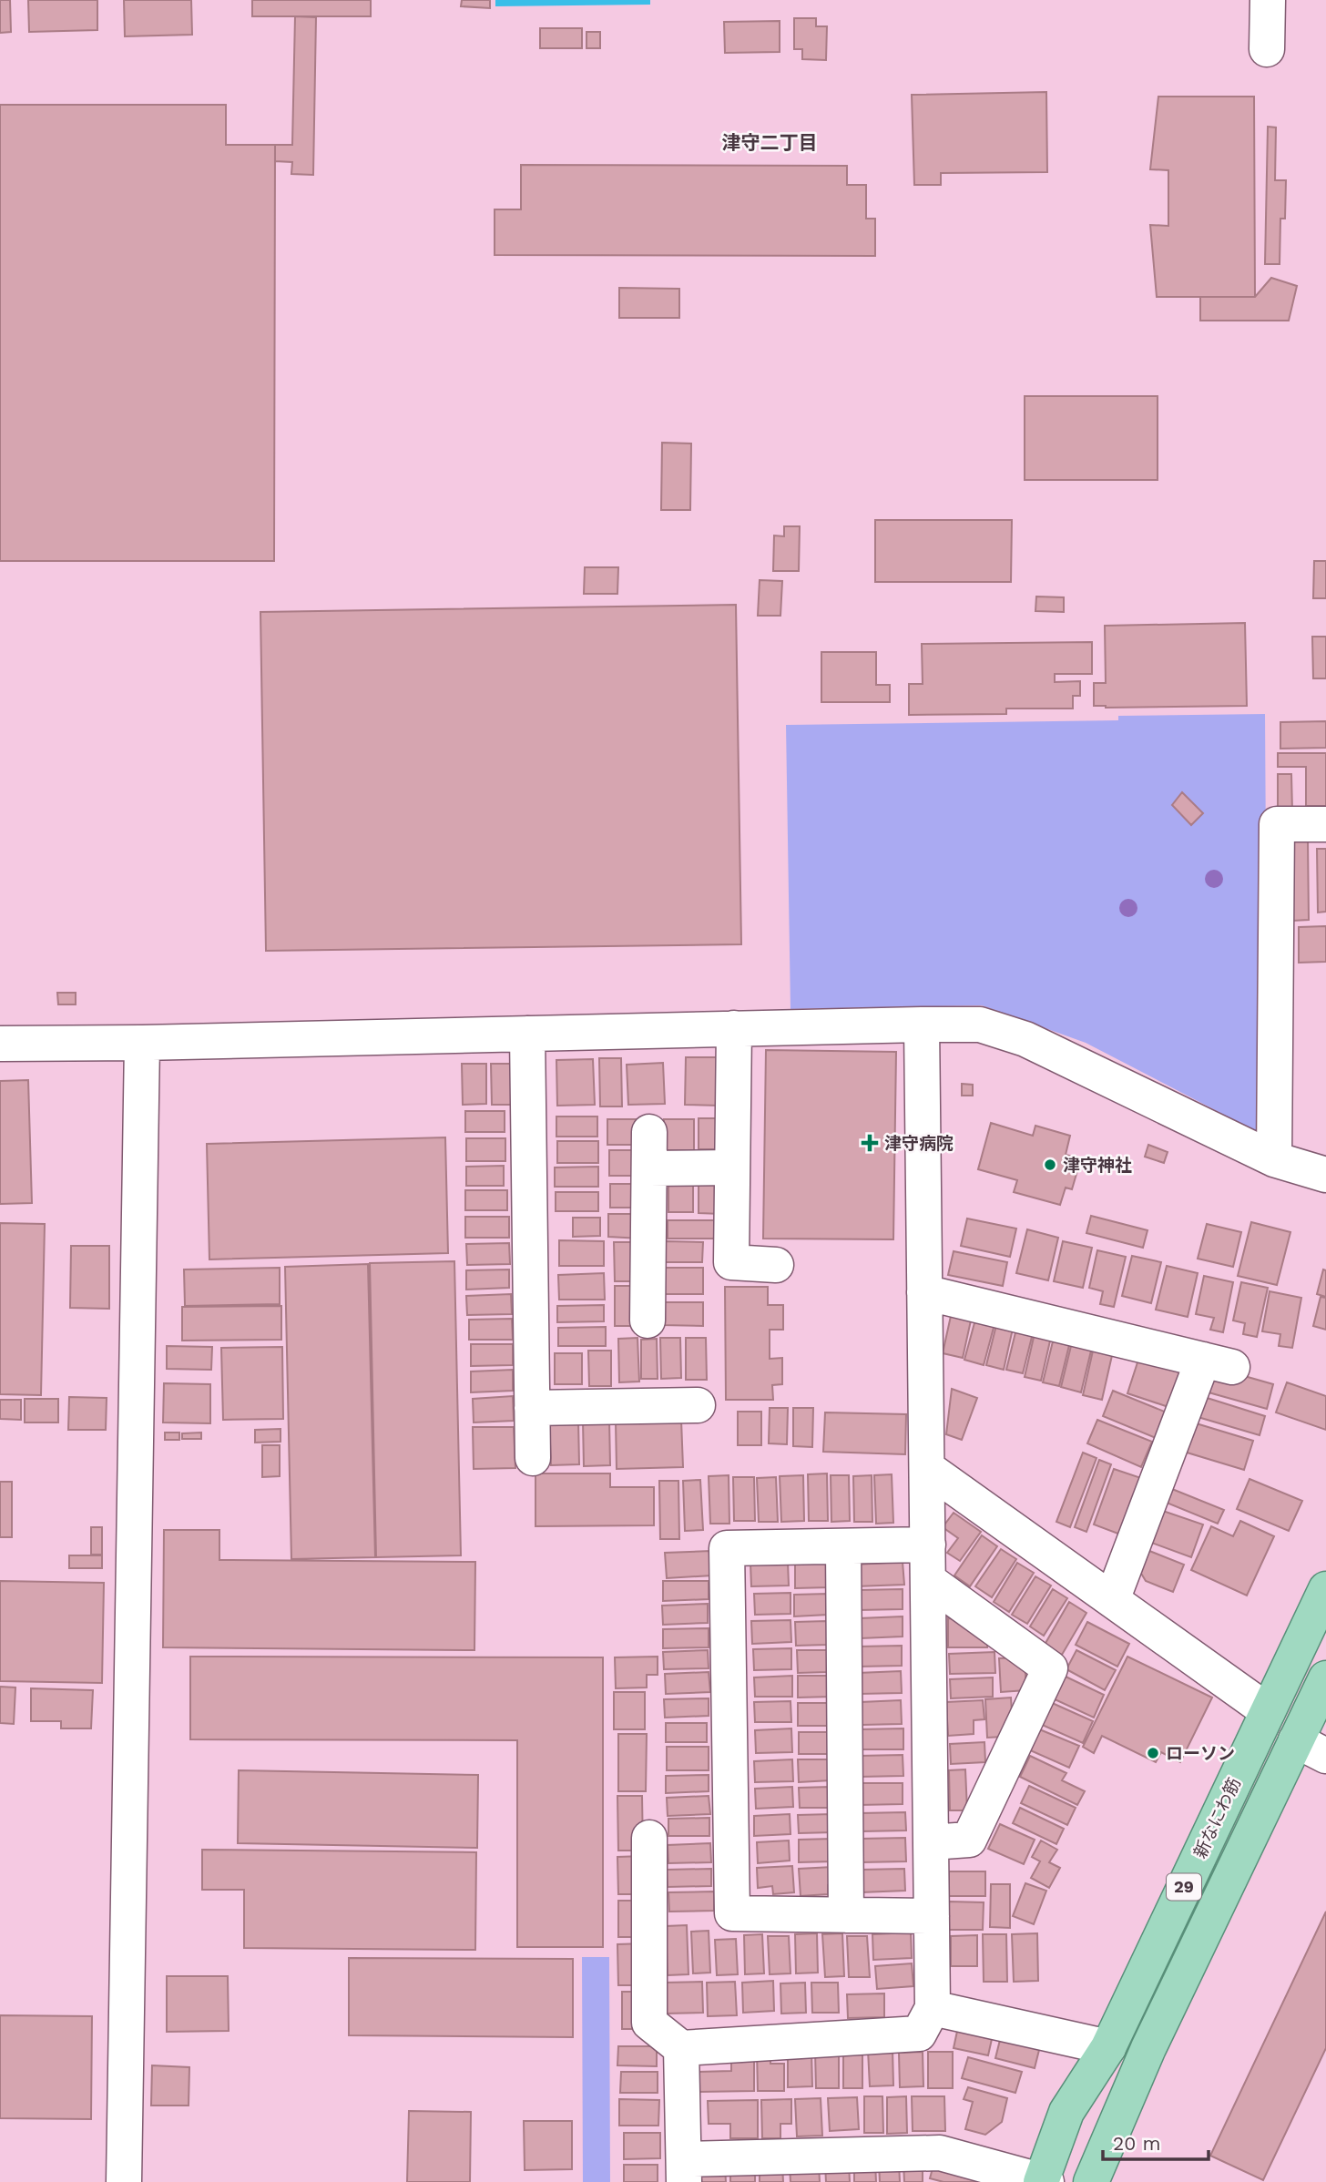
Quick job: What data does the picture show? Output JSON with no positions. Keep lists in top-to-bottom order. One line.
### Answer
{"streets":{"main road":["新なにわ筋","29"]},"districts":["津守二丁目"],"places":{"health":["津守病院"],"other":["津守神社","ローソン"]},"scale_bar":"20 m"}
